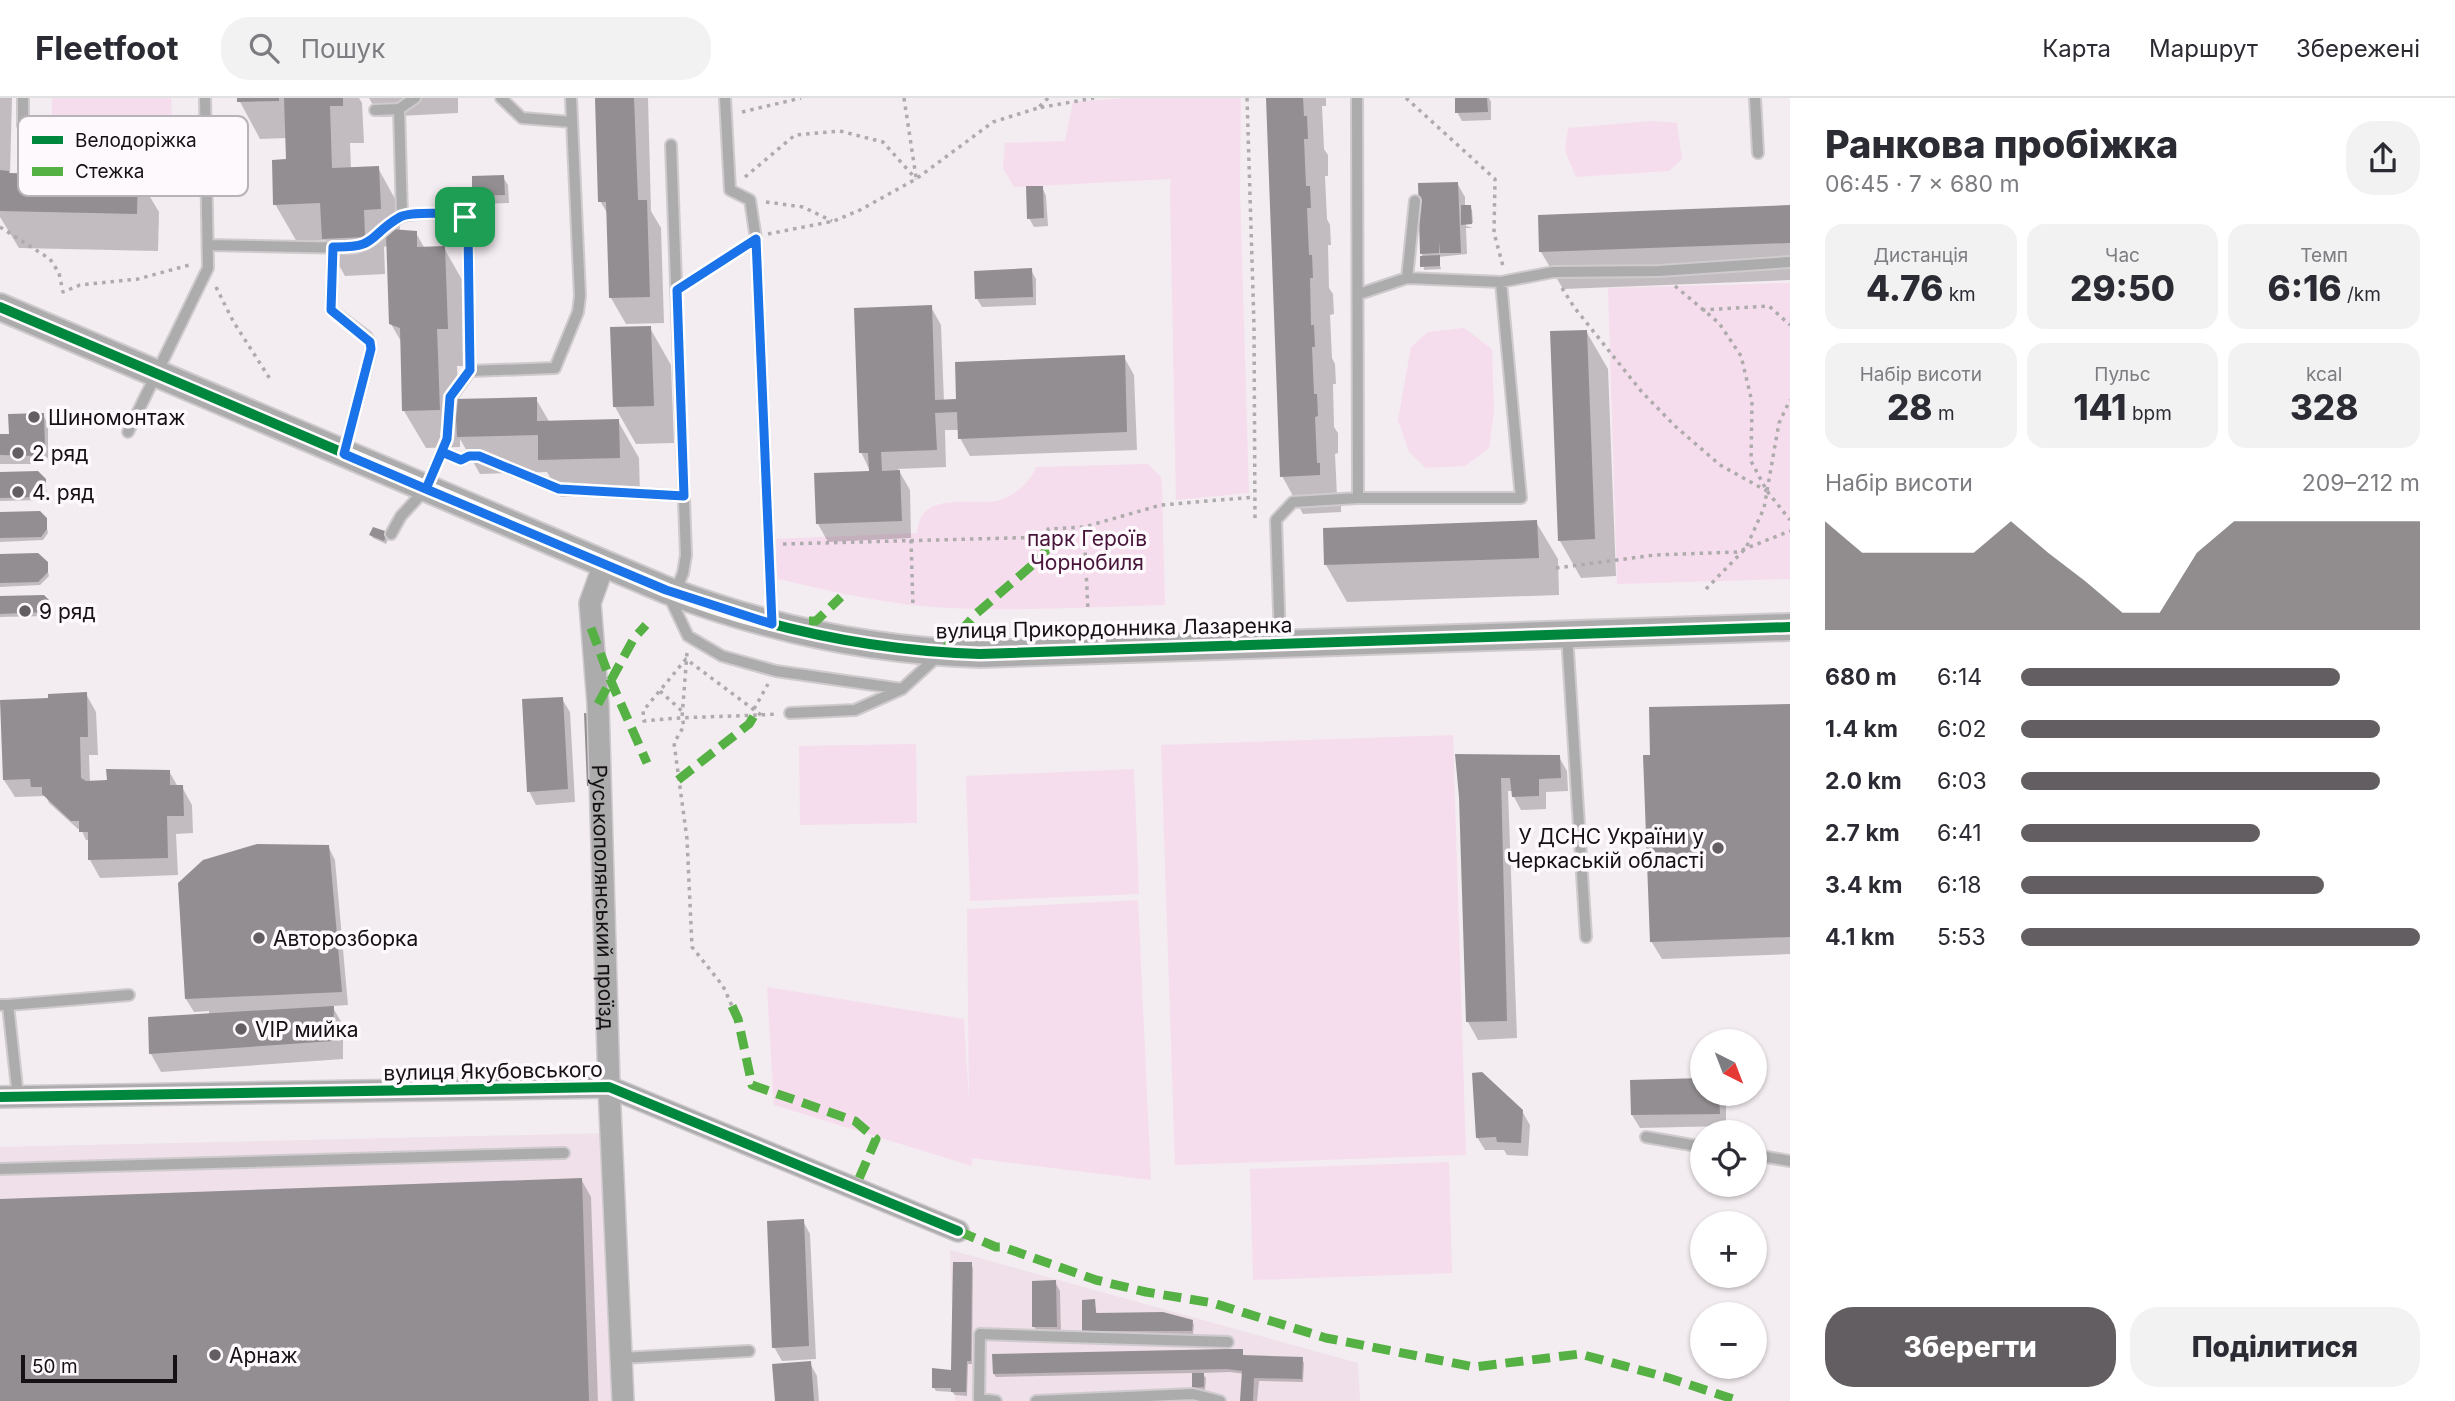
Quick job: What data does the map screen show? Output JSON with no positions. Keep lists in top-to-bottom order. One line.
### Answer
{"streets":{"street":["вулиця Прикордонника Лазаренка","Руськополянський проїзд","вулиця Якубовського"]},"crossings":[["вулиця Прикордонника Лазаренка","Руськополянський проїзд"],["Руськополянський проїзд","вулиця Якубовського"]],"parks":["парк Героїв Чорнобиля"],"places":["Шиномонтаж","2 ряд","4. ряд","9 ряд","У ДСНС України у Черкаській області","Авторозборка","VIP мийка","Арнаж"],"legend":["Велодоріжка","Стежка"],"scale_bar":"50 m","north":"bottom right","page":{"header":"Fleetfoot","search":"Пошук","nav":["Карта","Маршрут","Збережені"],"heading":["Ранкова пробіжка","06:45 · 7 × 680 m"],"stats":[["Дистанція","4.76 km"],["Час","29:50"],["Темп","6:16 /km"],["Набір висоти","28 m"],["Пульс","141 bpm"],["kcal","328"]],"chart":["Набір висоти","209–212 m"],"list":[{"name":"680 m","note":"6:14"},{"name":"1.4 km","note":"6:02"},{"name":"2.0 km","note":"6:03"},{"name":"2.7 km","note":"6:41"},{"name":"3.4 km","note":"6:18"},{"name":"4.1 km","note":"5:53"}],"map_buttons":["+","−"],"buttons":["Зберегти","Поділитися"],"scale":"50 m"}}
